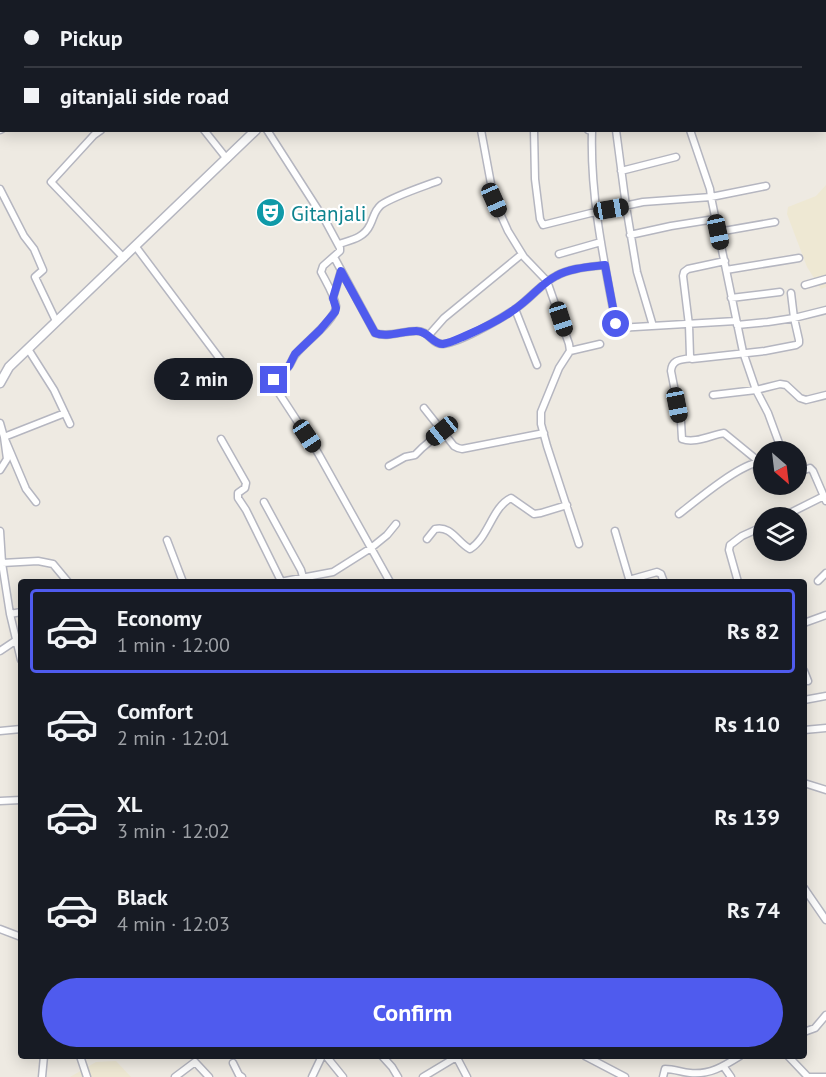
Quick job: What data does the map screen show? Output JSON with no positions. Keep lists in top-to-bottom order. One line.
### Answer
{"places":{"theatre":["Gitanjali"]},"north":"bottom right","page":{"banner":["Pickup","gitanjali side road"],"bubble":"2 min","list":[{"name":"Economy","note":"1 min · 12:00","value":"Rs 82"},{"name":"Comfort","note":"2 min · 12:01","value":"Rs 110"},{"name":"XL","note":"3 min · 12:02","value":"Rs 139"},{"name":"Black","note":"4 min · 12:03","value":"Rs 74"}],"buttons":"Confirm"}}
